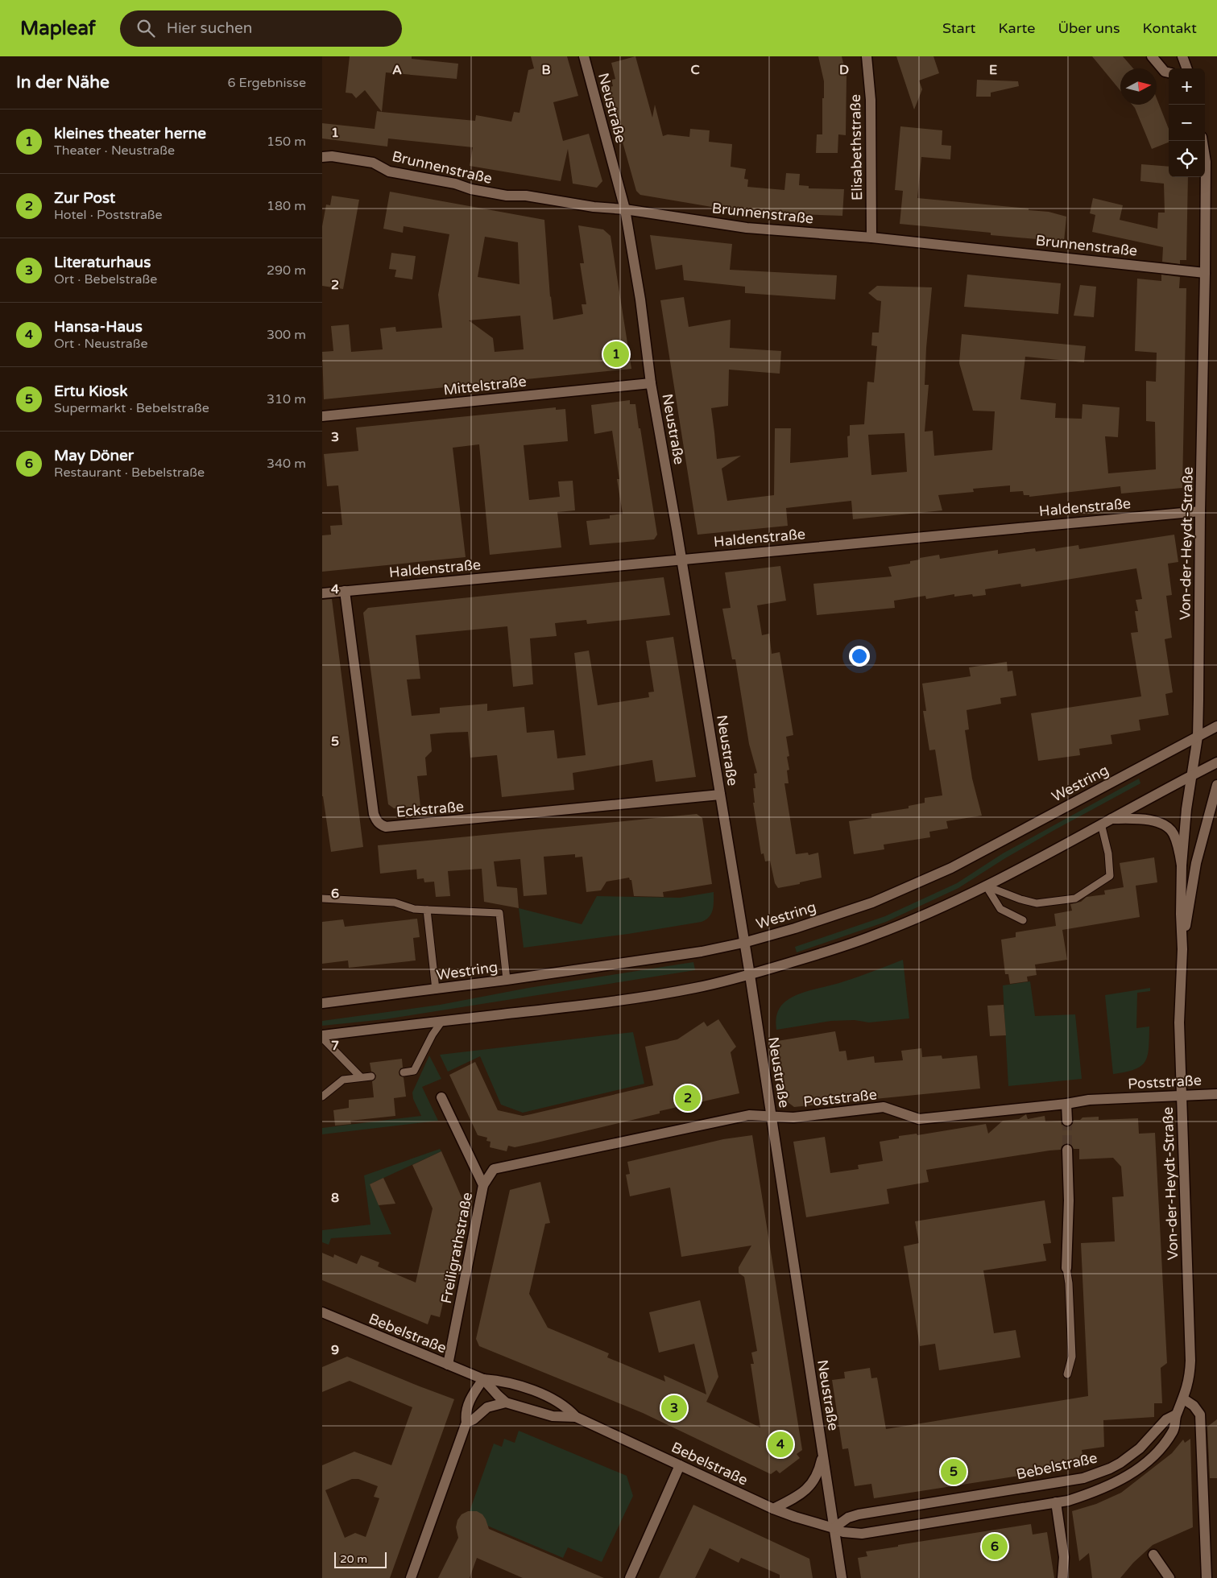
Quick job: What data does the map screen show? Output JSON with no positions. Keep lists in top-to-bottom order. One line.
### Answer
{"streets":{"street":["Neustraße","Elisabethstraße","Brunnenstraße","Mittelstraße","Haldenstraße","Von-der-Heydt-Straße","Westring","Eckstraße","Poststraße","Freiligrathstraße","Bebelstraße"]},"crossings":[["Neustraße","Brunnenstraße"],["Neustraße","Mittelstraße"],["Neustraße","Haldenstraße"],["Neustraße","Westring"],["Neustraße","Eckstraße"],["Neustraße","Poststraße"],["Neustraße","Bebelstraße"],["Elisabethstraße","Brunnenstraße"],["Brunnenstraße","Von-der-Heydt-Straße"],["Haldenstraße","Von-der-Heydt-Straße"],["Haldenstraße","Eckstraße"],["Von-der-Heydt-Straße","Westring"],["Von-der-Heydt-Straße","Poststraße"],["Von-der-Heydt-Straße","Bebelstraße"],["Poststraße","Freiligrathstraße"],["Freiligrathstraße","Bebelstraße"]],"scale_bar":"20 m","north":"right","page":{"header":"Mapleaf","search":"Hier suchen","nav":["Start","Karte","Über uns","Kontakt"],"heading":["In der Nähe","6 Ergebnisse"],"map_buttons":["+","−"],"list":[{"mark":"1","name":"kleines theater herne","note":"Theater · Neustraße","value":"150 m"},{"mark":"2","name":"Zur Post","note":"Hotel · Poststraße","value":"180 m"},{"mark":"3","name":"Literaturhaus","note":"Ort · Bebelstraße","value":"290 m"},{"mark":"4","name":"Hansa-Haus","note":"Ort · Neustraße","value":"300 m"},{"mark":"5","name":"Ertu Kiosk","note":"Supermarkt · Bebelstraße","value":"310 m"},{"mark":"6","name":"May Döner","note":"Restaurant · Bebelstraße","value":"340 m"}],"pins":["1","2","3","4","5","6"],"scale":"20 m"},"grid":{"columns":["A","B","C","D","E"],"rows":["1","2","3","4","5","6","7","8","9"]}}
